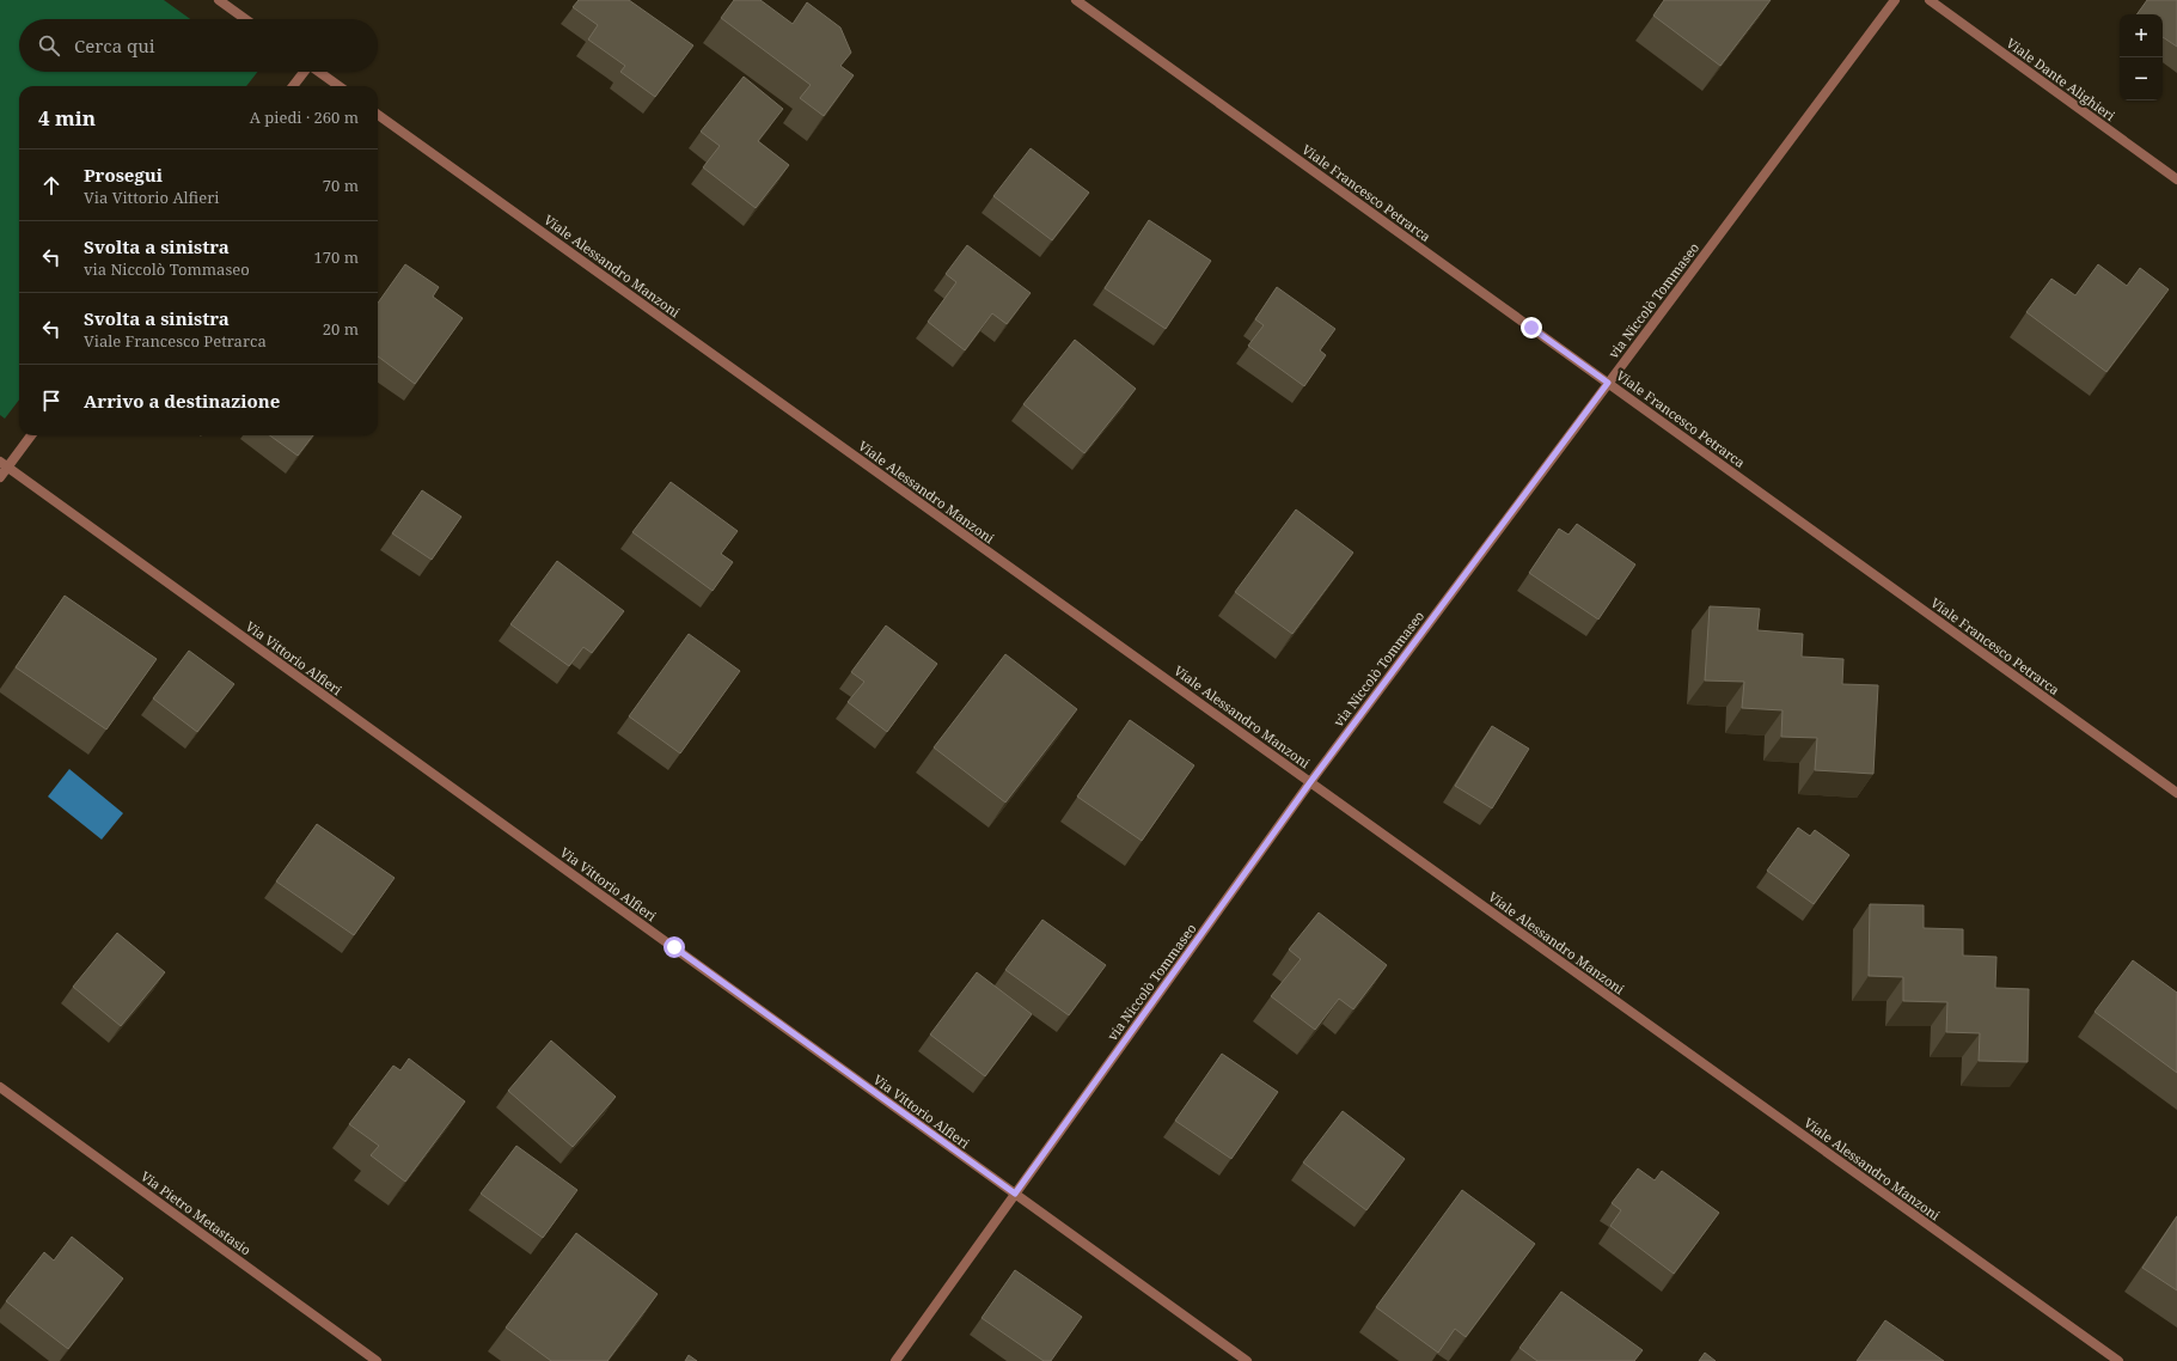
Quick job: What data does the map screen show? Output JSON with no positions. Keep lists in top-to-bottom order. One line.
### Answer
{"streets":{"street":["Viale Dante Alighieri","Viale Francesco Petrarca","Viale Alessandro Manzoni","via Niccolò Tommaseo","Via Vittorio Alfieri","Via Pietro Metastasio"]},"crossings":[["Viale Francesco Petrarca","via Niccolò Tommaseo"],["Viale Alessandro Manzoni","via Niccolò Tommaseo"],["via Niccolò Tommaseo","Via Vittorio Alfieri"]],"page":{"map_buttons":["+","−"],"search":"Cerca qui","heading":["4 min","A piedi · 260 m"],"list":[["Prosegui","Via Vittorio Alfieri","70 m"],["Svolta a sinistra","via Niccolò Tommaseo","170 m"],["Svolta a sinistra","Viale Francesco Petrarca","20 m"],"Arrivo a destinazione"]}}
